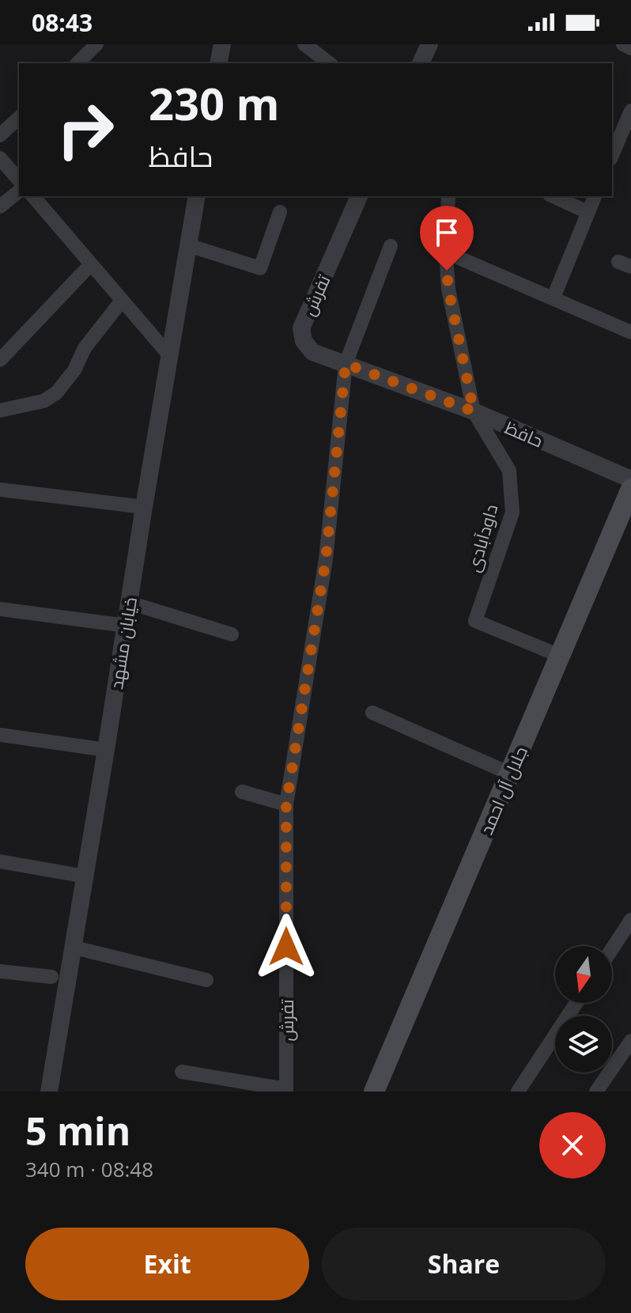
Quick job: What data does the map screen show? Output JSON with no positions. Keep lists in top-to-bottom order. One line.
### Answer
{"streets":{"main road":["جلال آل احمد"],"street":["تفرش","حافظ","داودآبادی","خیابان مشهد"]},"crossings":[["تفرش","حافظ"],["حافظ","داودآبادی"],["داودآبادی","جلال آل احمد"]],"north":"bottom","page":{"status":"08:43","turn":["230 m","حافظ"],"heading":["5 min","340 m · 08:48"],"buttons":["Exit","Share"]}}
